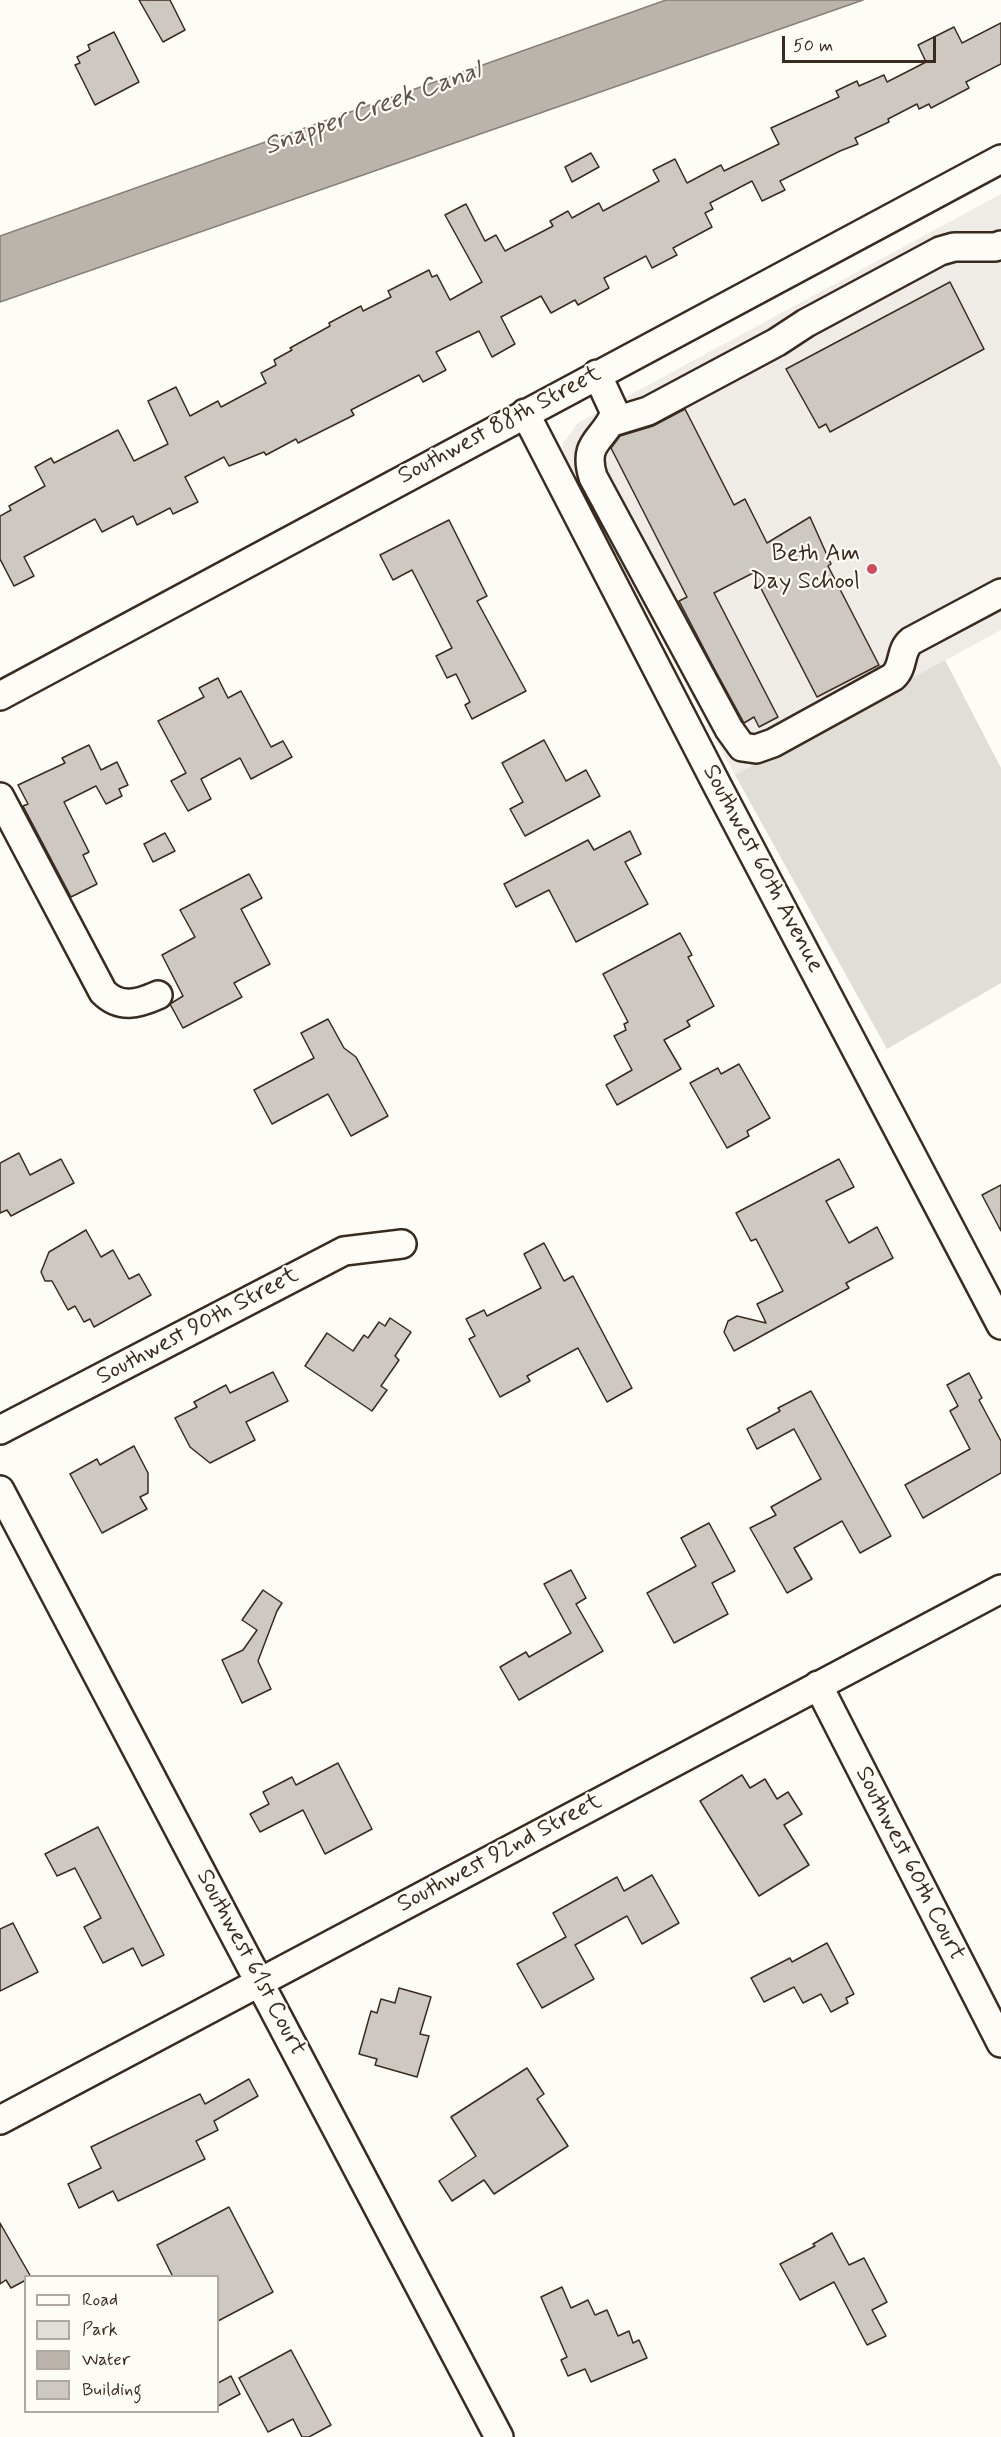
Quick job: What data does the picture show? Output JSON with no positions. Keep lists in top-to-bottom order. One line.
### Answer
{"streets":{"street":["Southwest 88th Street","Southwest 60th Avenue","Southwest 90th Street","Southwest 92nd Street","Southwest 60th Court","Southwest 61st Court"]},"crossings":[["Southwest 88th Street","Southwest 60th Avenue"],["Southwest 92nd Street","Southwest 60th Court"],["Southwest 92nd Street","Southwest 61st Court"]],"water":["Snapper Creek Canal"],"places":["Beth Am Day School"],"legend":["Road","Park","Water","Building"],"scale_bar":"50 m"}
